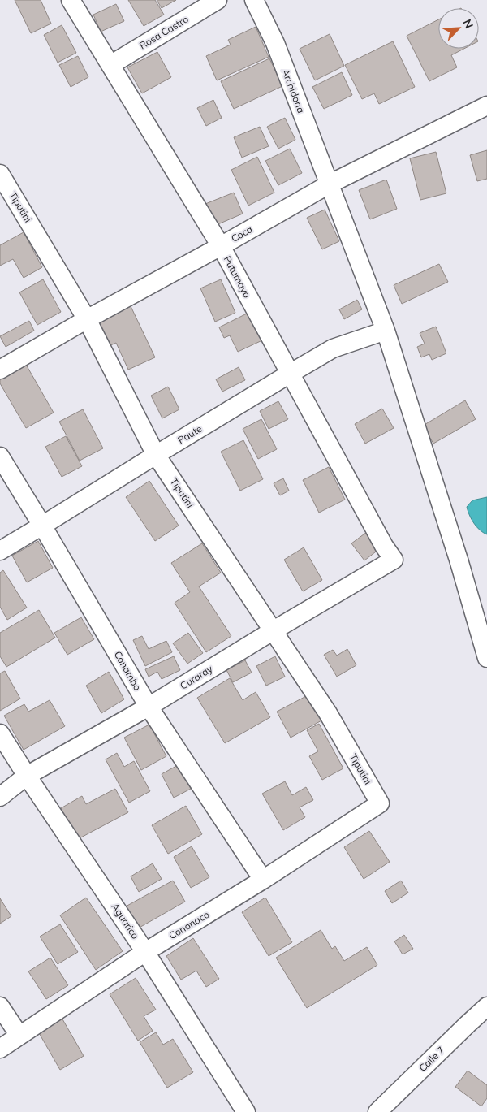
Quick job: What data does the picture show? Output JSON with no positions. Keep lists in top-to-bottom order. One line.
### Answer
{"streets":{"street":["Rosa Castro","Archidona","Tiputini","Coca","Putumayo","Paute","Conambo","Curaray","Aguarico","Cononaco","Calle 7"]},"crossings":[["Rosa Castro","Putumayo"],["Archidona","Coca"],["Archidona","Paute"],["Tiputini","Coca"],["Tiputini","Paute"],["Tiputini","Curaray"],["Tiputini","Cononaco"],["Coca","Putumayo"],["Putumayo","Paute"],["Putumayo","Curaray"],["Paute","Conambo"],["Conambo","Curaray"],["Conambo","Cononaco"],["Curaray","Aguarico"],["Aguarico","Cononaco"]],"north":"top right"}
